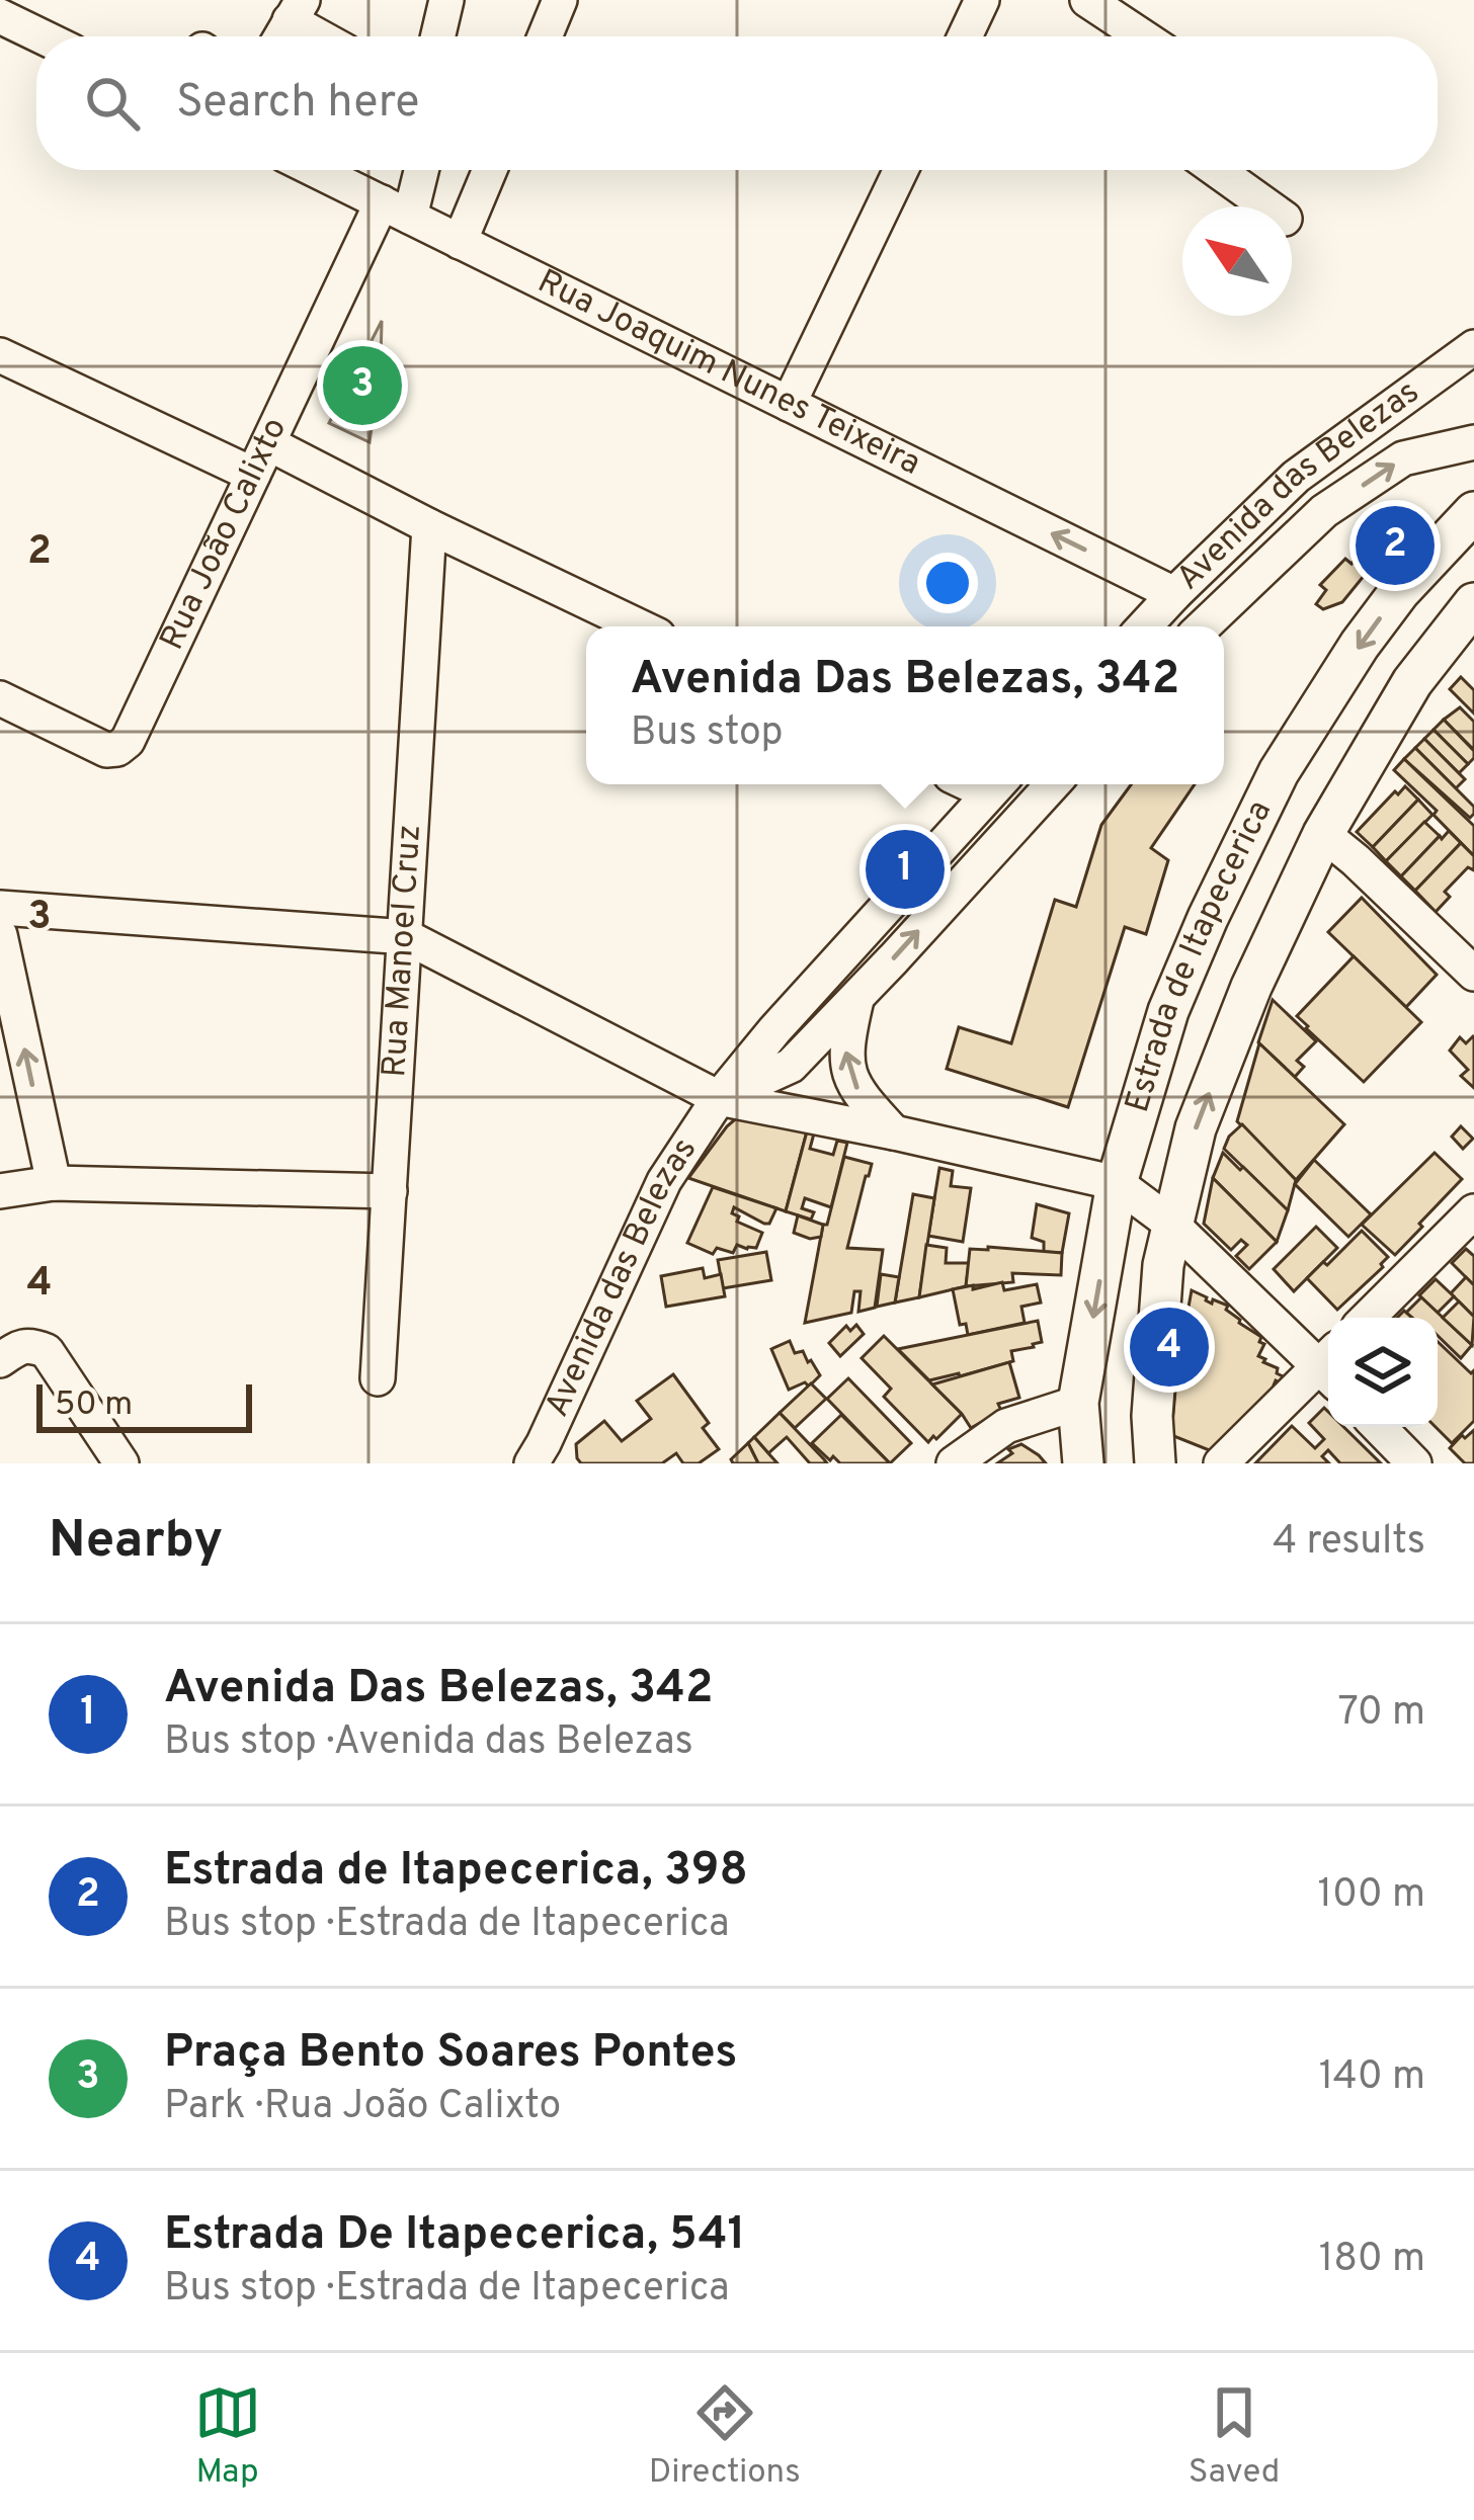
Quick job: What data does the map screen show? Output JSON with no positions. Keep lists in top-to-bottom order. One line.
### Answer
{"streets":{"main road":["Estrada de Itapecerica"],"street":["Rua Joaquim Nunes Teixeira","Avenida das Belezas","Rua João Calixto","Rua Manoel Cruz"]},"crossings":[["Rua Joaquim Nunes Teixeira","Avenida das Belezas"],["Rua Joaquim Nunes Teixeira","Rua João Calixto"]],"one_way":["Rua Joaquim Nunes Teixeira"],"scale_bar":"50 m","north":"top left","page":{"search":"Search here","pins":["3","2","1","4"],"popup":["Avenida Das Belezas, 342","Bus stop"],"scale":"50 m","heading":["Nearby","4 results"],"list":[{"mark":"1","name":"Avenida Das Belezas, 342","note":"Bus stop · Avenida das Belezas","value":"70 m"},{"mark":"2","name":"Estrada de Itapecerica, 398","note":"Bus stop · Estrada de Itapecerica","value":"100 m"},{"mark":"3","name":"Praça Bento Soares Pontes","note":"Park · Rua João Calixto","value":"140 m"},{"mark":"4","name":"Estrada De Itapecerica, 541","note":"Bus stop · Estrada de Itapecerica","value":"180 m"}],"nav":["Map","Directions","Saved"]},"grid":{"rows":["2","3","4"]}}
